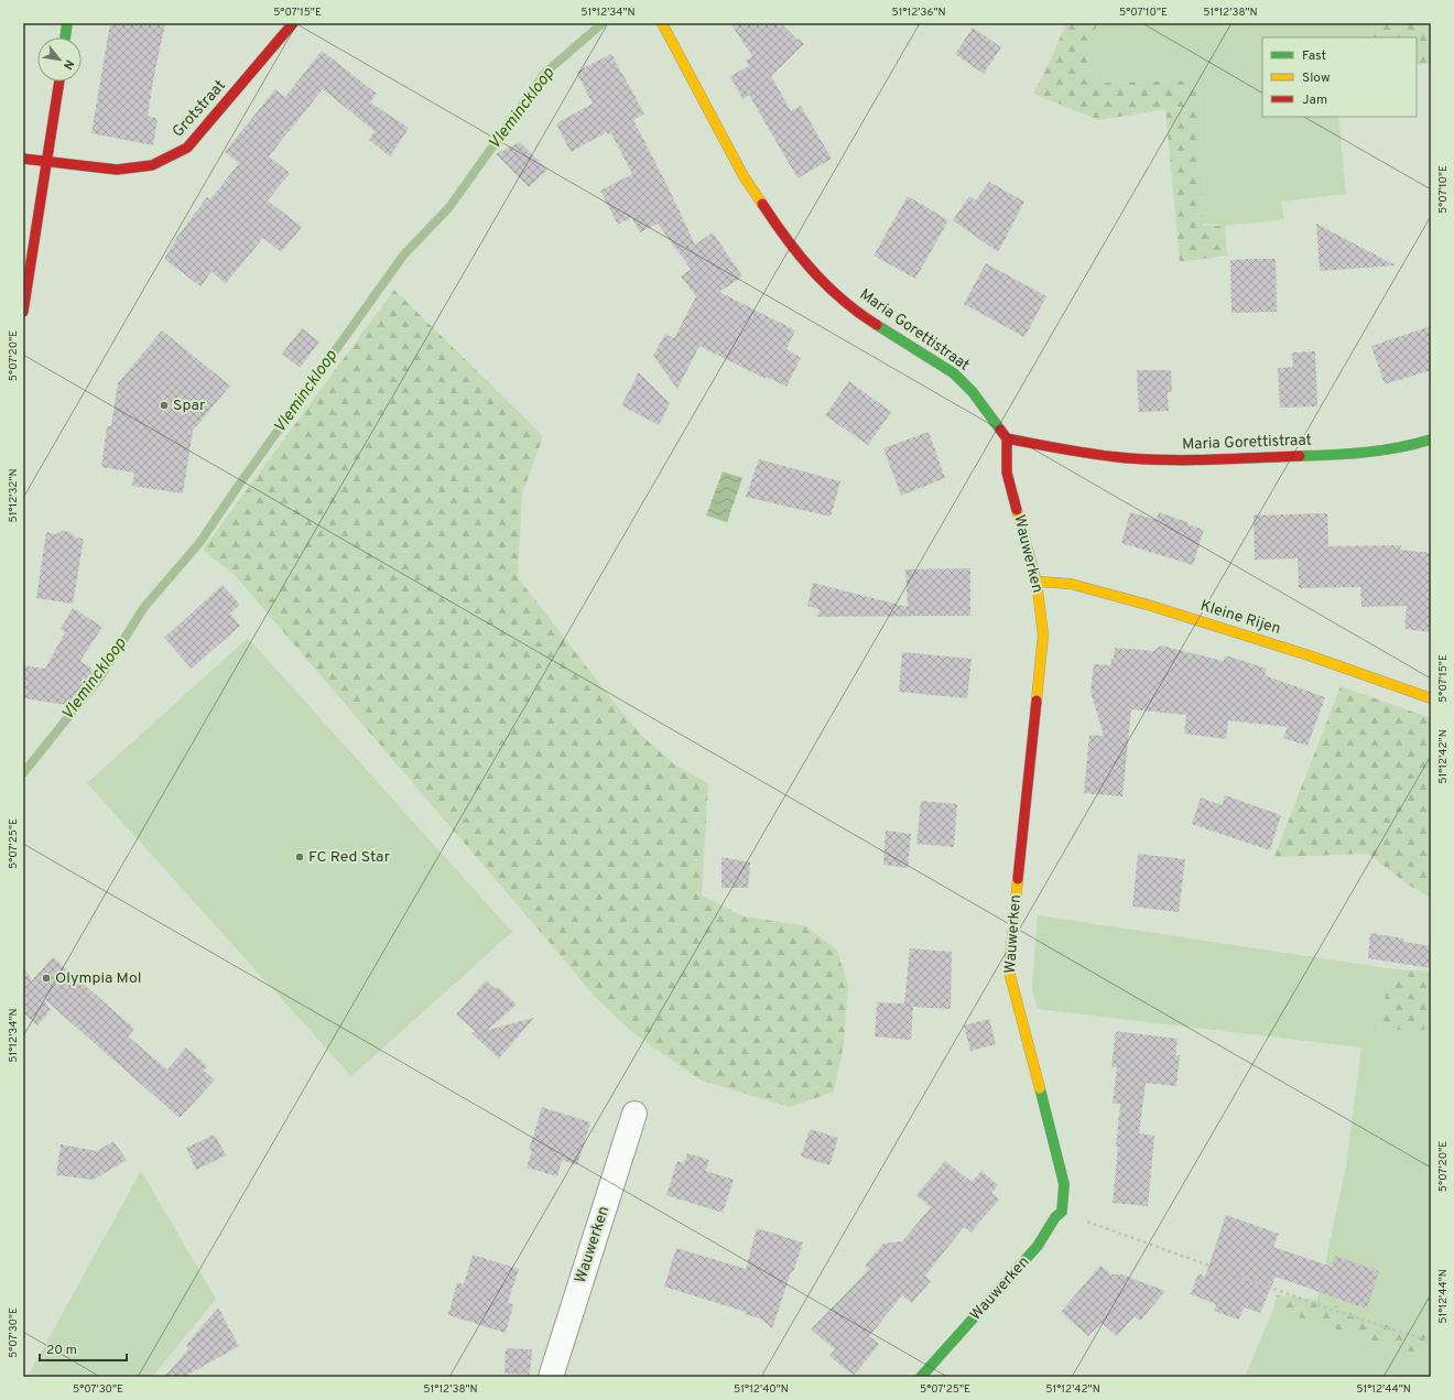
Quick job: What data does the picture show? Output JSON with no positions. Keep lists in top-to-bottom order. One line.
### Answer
{"streets":{"street":["Grotstraat","Maria Gorettistraat","Wauwerken","Kleine Rijen"]},"crossings":[["Maria Gorettistraat","Wauwerken"],["Wauwerken","Kleine Rijen"]],"water":["Vleminckloop"],"places":["Spar","FC Red Star","Olympia Mol"],"legend":["Fast","Slow","Jam"],"scale_bar":"20 m","north":"bottom right","coordinates":["5°07'15\"E","51°12'34\"N","51°12'36\"N","5°07'10\"E","51°12'38\"N","5°07'20\"E","51°12'32\"N","51°12'42\"N","5°07'25\"E","51°12'44\"N","5°07'30\"E","51°12'40\"N"]}
